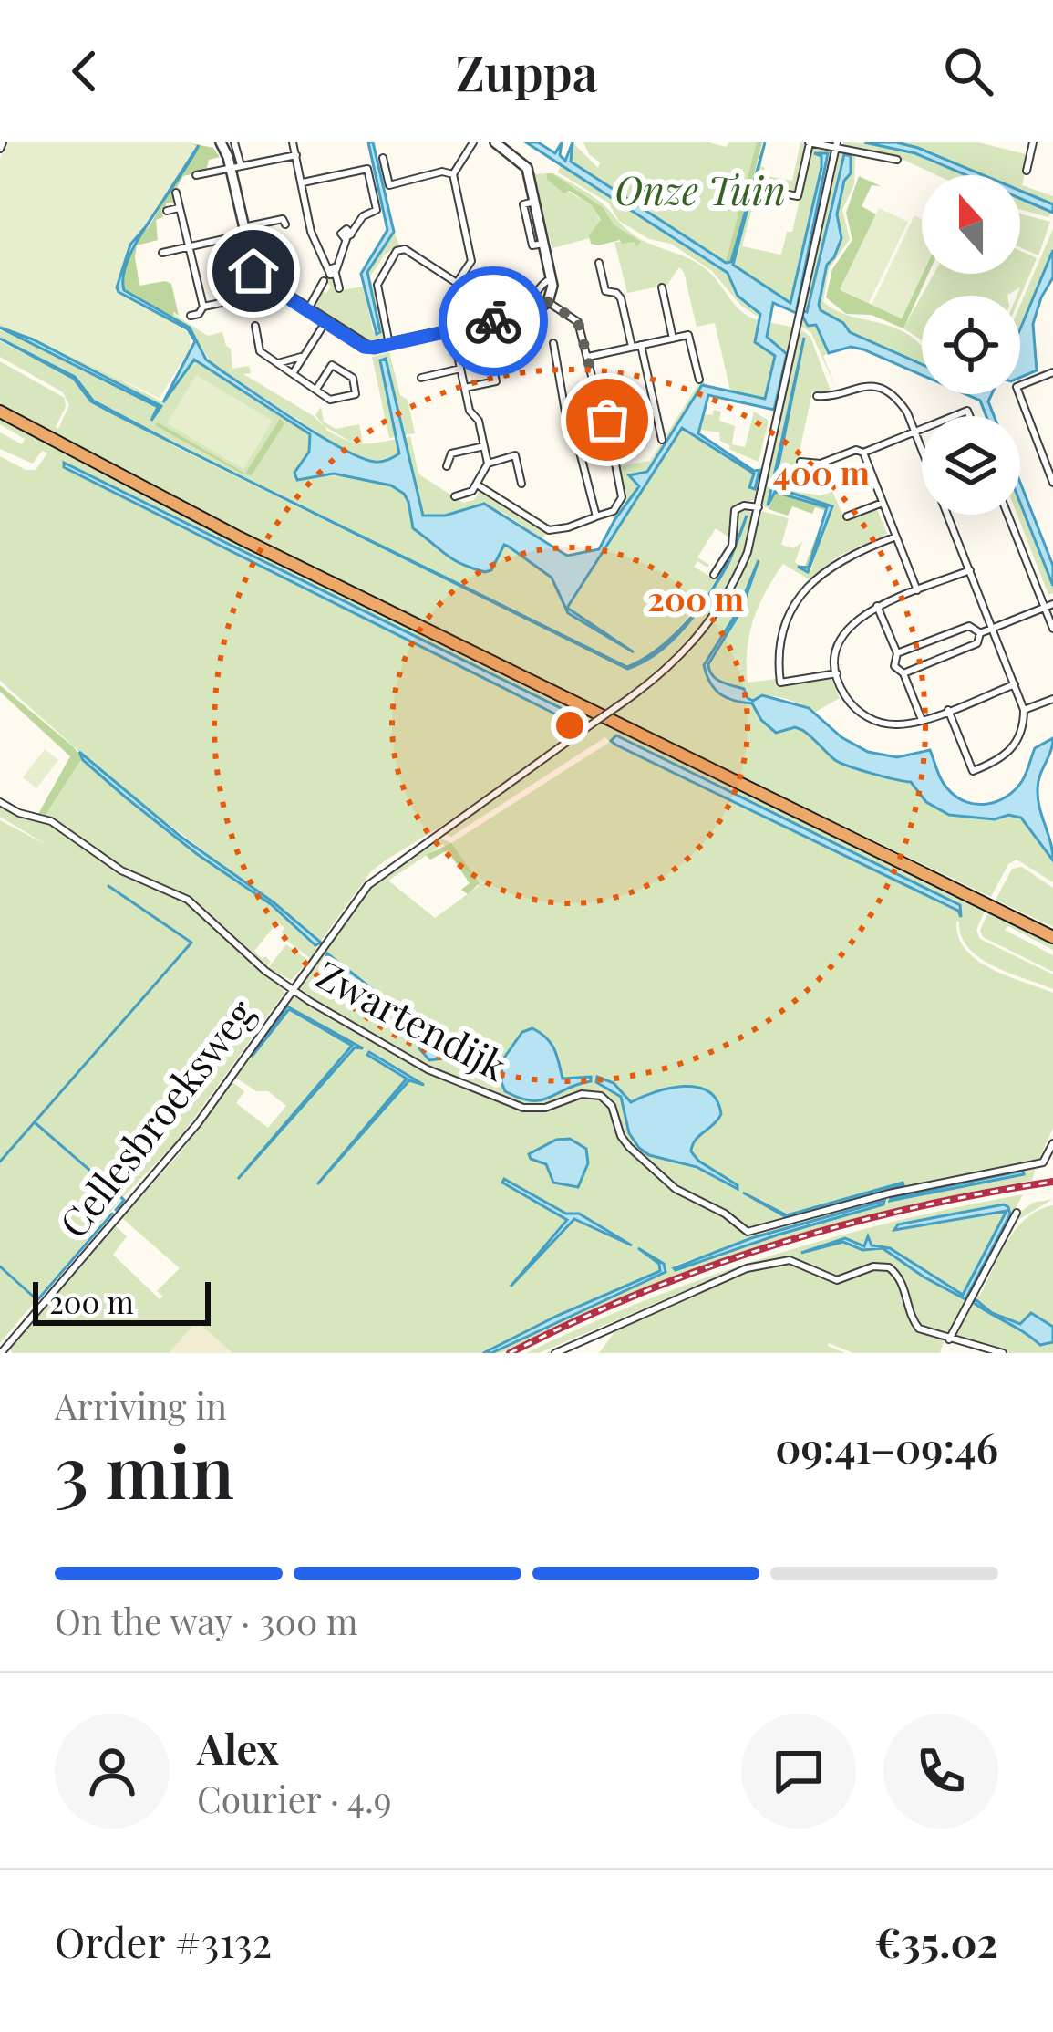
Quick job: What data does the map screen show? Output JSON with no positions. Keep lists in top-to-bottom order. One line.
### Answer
{"streets":{"street":["Zwartendijk","Cellesbroeksweg"]},"crossings":[["Zwartendijk","Cellesbroeksweg"]],"parks":["Onze Tuin"],"scale_bar":"200 m","north":"top","page":{"header":"Zuppa","scale":"200 m","heading":["3 min","Arriving in","09:41–09:46"],"panel":["Alex","Courier · 4.9","Order #3132","€35.02"],"bar":"On the way · 300 m"},"rings":["400 m","200 m"]}
